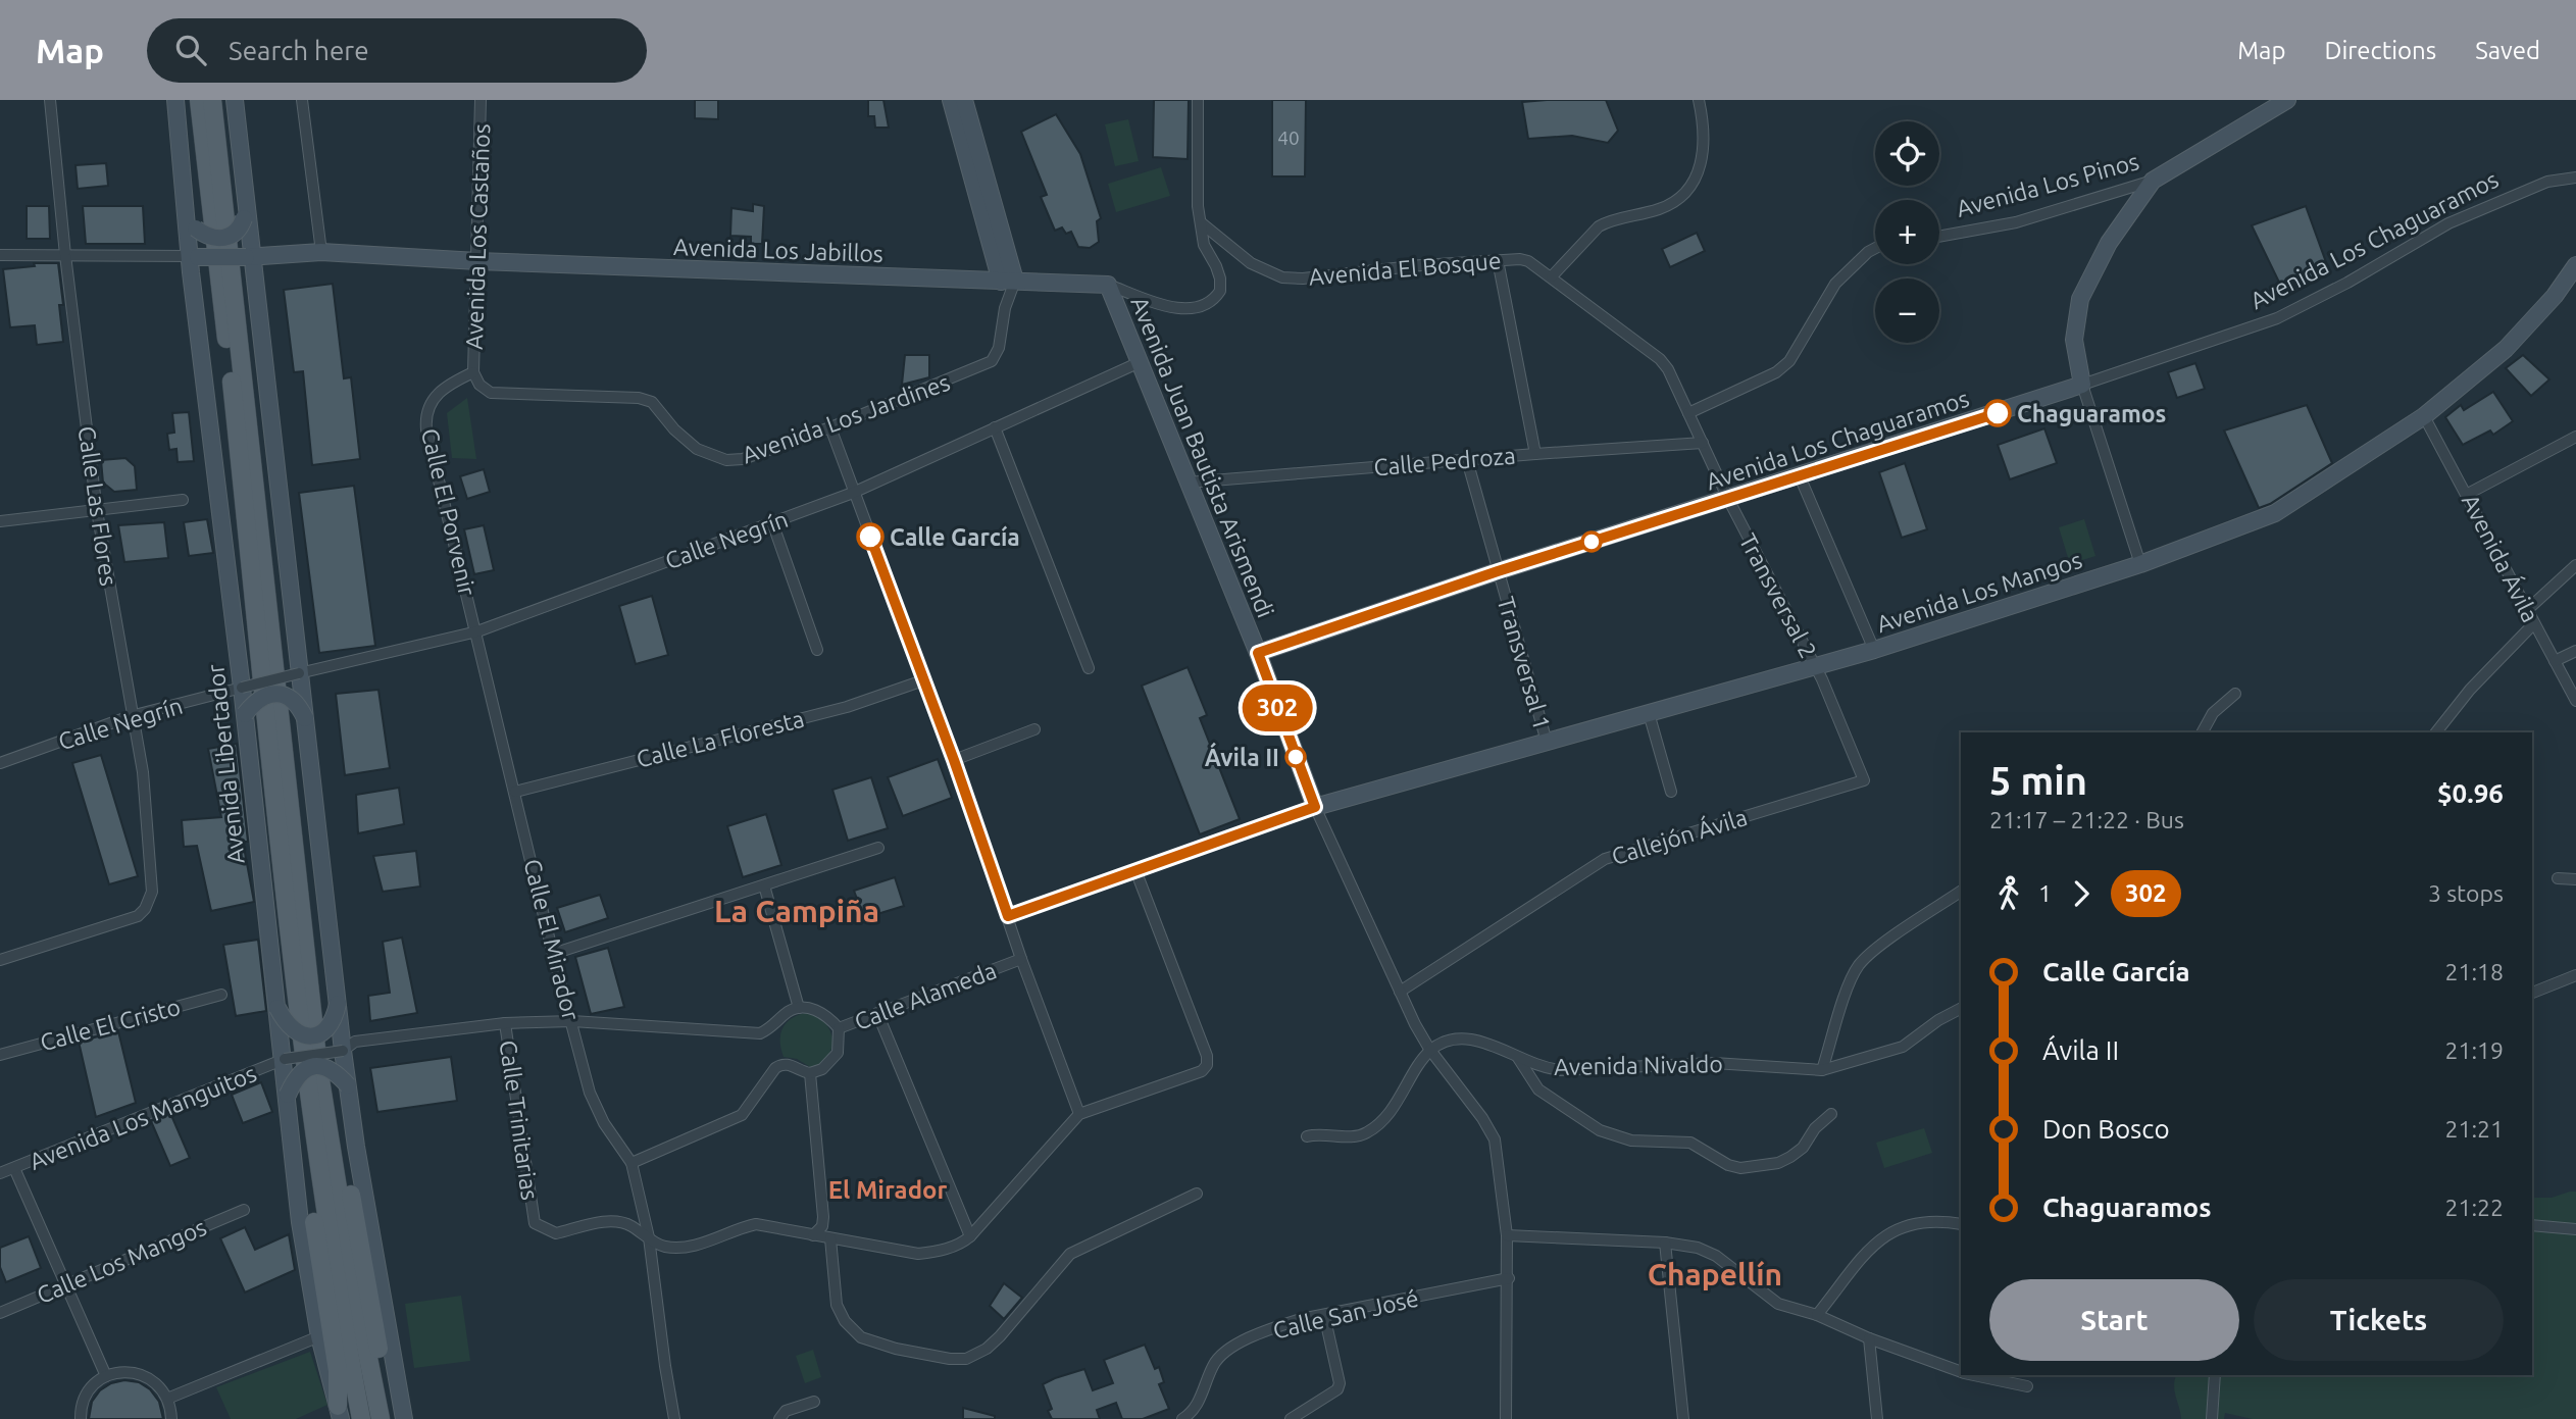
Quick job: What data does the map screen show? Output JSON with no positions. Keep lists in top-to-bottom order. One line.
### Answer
{"streets":{"main road":["Avenida Libertador"],"street":["Avenida Los Pinos","Avenida Los Castaños","Avenida Los Chaguaramos","Avenida Los Jabillos","Avenida El Bosque","Avenida Los Jardines","Avenida Juan Bautista Arismendi","Calle Pedroza","Calle Las Flores","Calle El Porvenir","Calle Negrín","Avenida Ávila","Avenida Los Mangos","Transversal 2","Transversal 1","Calle La Floresta","Callejón Ávila","Calle El Mirador","Calle Alameda","Calle El Cristo","Avenida Nivaldo","Avenida Los Manguitos","Calle Trinitarias","Calle Los Mangos","Calle San José"]},"crossings":[["Avenida Los Castaños","Avenida Los Jabillos"],["Avenida Los Castaños","Avenida Los Jardines"],["Avenida Los Castaños","Calle El Porvenir"],["Avenida Los Chaguaramos","Avenida Juan Bautista Arismendi"],["Avenida Los Chaguaramos","Transversal 2"],["Avenida Los Chaguaramos","Transversal 1"],["Avenida Los Jabillos","Avenida El Bosque"],["Avenida Los Jabillos","Avenida Los Jardines"],["Avenida Los Jabillos","Avenida Juan Bautista Arismendi"],["Avenida Los Jabillos","Avenida Libertador"],["Avenida El Bosque","Transversal 2"],["Avenida Los Jardines","Calle El Porvenir"],["Avenida Juan Bautista Arismendi","Calle Pedroza"],["Avenida Juan Bautista Arismendi","Calle Negrín"],["Avenida Juan Bautista Arismendi","Avenida Los Mangos"],["Calle Pedroza","Transversal 2"],["Calle Pedroza","Transversal 1"],["Calle Las Flores","Calle Negrín"],["Calle El Porvenir","Calle Negrín"],["Calle El Porvenir","Calle El Mirador"],["Calle Negrín","Avenida Libertador"],["Calle Negrín","Calle El Mirador"],["Avenida Ávila","Avenida Los Mangos"],["Avenida Los Mangos","Transversal 2"],["Avenida Los Mangos","Transversal 1"],["Transversal 2","Callejón Ávila"],["Calle La Floresta","Calle El Mirador"],["Avenida Libertador","Avenida Los Manguitos"],["Calle El Mirador","Avenida Los Manguitos"],["Calle El Mirador","Calle Trinitarias"],["Calle Alameda","Avenida Los Manguitos"],["Avenida Los Manguitos","Calle Trinitarias"]],"districts":["La Campiña","El Mirador","Chapellín"],"places":["Chaguaramos","Calle García","Ávila II"],"lines":["bus line 302"],"house_numbers":["40"],"page":{"header":"Map","search":"Search here","nav":["Map","Directions","Saved"],"on_map":"302","map_buttons":["+","−"],"heading":["5 min","21:17 – 21:22 · Bus","$0.96"],"legs":["1","302","3 stops"],"list":[{"name":"Calle García","value":"21:18"},{"name":"Ávila II","value":"21:19"},{"name":"Don Bosco","value":"21:21"},{"name":"Chaguaramos","value":"21:22"}],"buttons":["Start","Tickets"]}}
